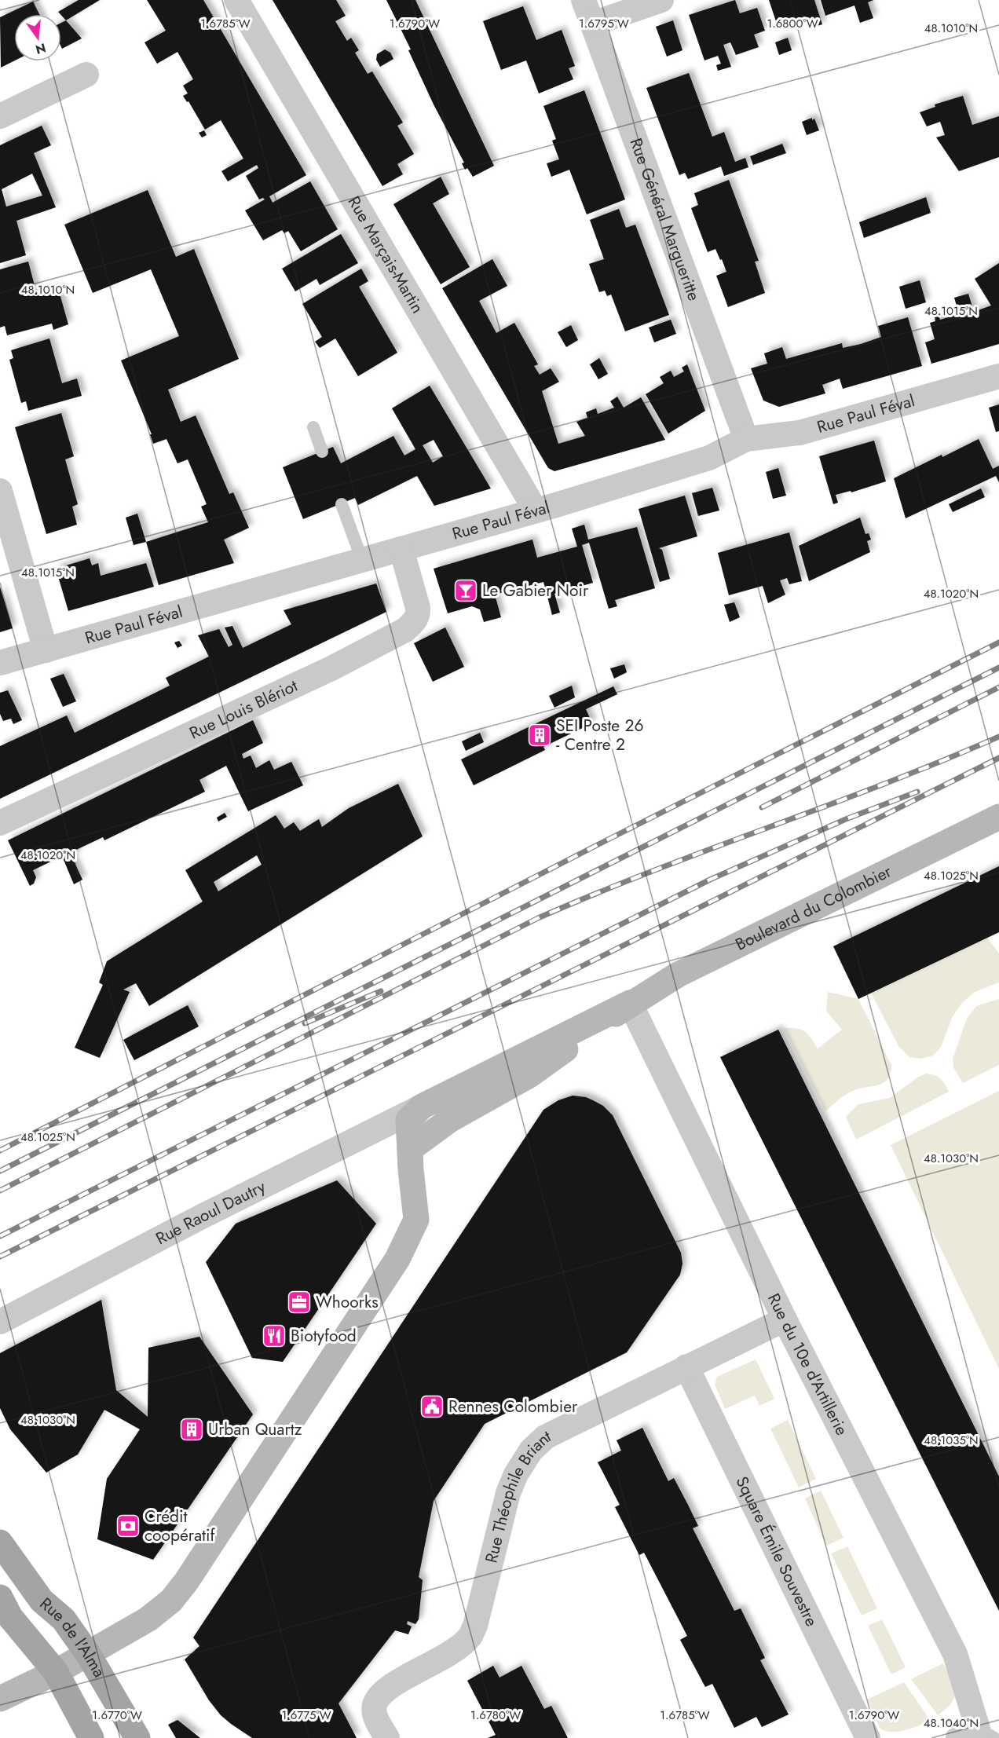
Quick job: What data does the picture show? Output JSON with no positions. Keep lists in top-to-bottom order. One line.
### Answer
{"streets":{"main road":["Boulevard du Colombier","Rue de l'Alma"],"street":["Rue Général Margueritte","Rue Marçais-Martin","Rue Paul Féval","Rue Louis Blériot","Rue Raoul Dautry","Rue du 10e d'Artillerie","Rue Théophile Briant","Square Émile Souvestre"]},"crossings":[["Rue Général Margueritte","Rue Paul Féval"],["Rue Marçais-Martin","Rue Paul Féval"],["Rue Paul Féval","Rue Louis Blériot"],["Boulevard du Colombier","Rue Raoul Dautry"],["Boulevard du Colombier","Rue du 10e d'Artillerie"],["Boulevard du Colombier","Rue de l'Alma"],["Rue du 10e d'Artillerie","Rue Théophile Briant"],["Rue Théophile Briant","Square Émile Souvestre"]],"places":{"bar":["Le Gabier Noir"],"building":["SEI Poste 26 - Centre 2","Urban Quartz"],"office":["Whoorks"],"restaurant":["Biotyfood"],"public building":["Rennes Colombier"],"bank":["Crédit coopératif"]},"north":"bottom","coordinates":["1.6785°W","1.6790°W","1.6795°W","1.6800°W","48.1010°N","48.1015°N","48.1020°N","48.1025°N","48.1030°N","48.1035°N","1.6770°W","1.6775°W","1.6780°W","48.1040°N"]}
